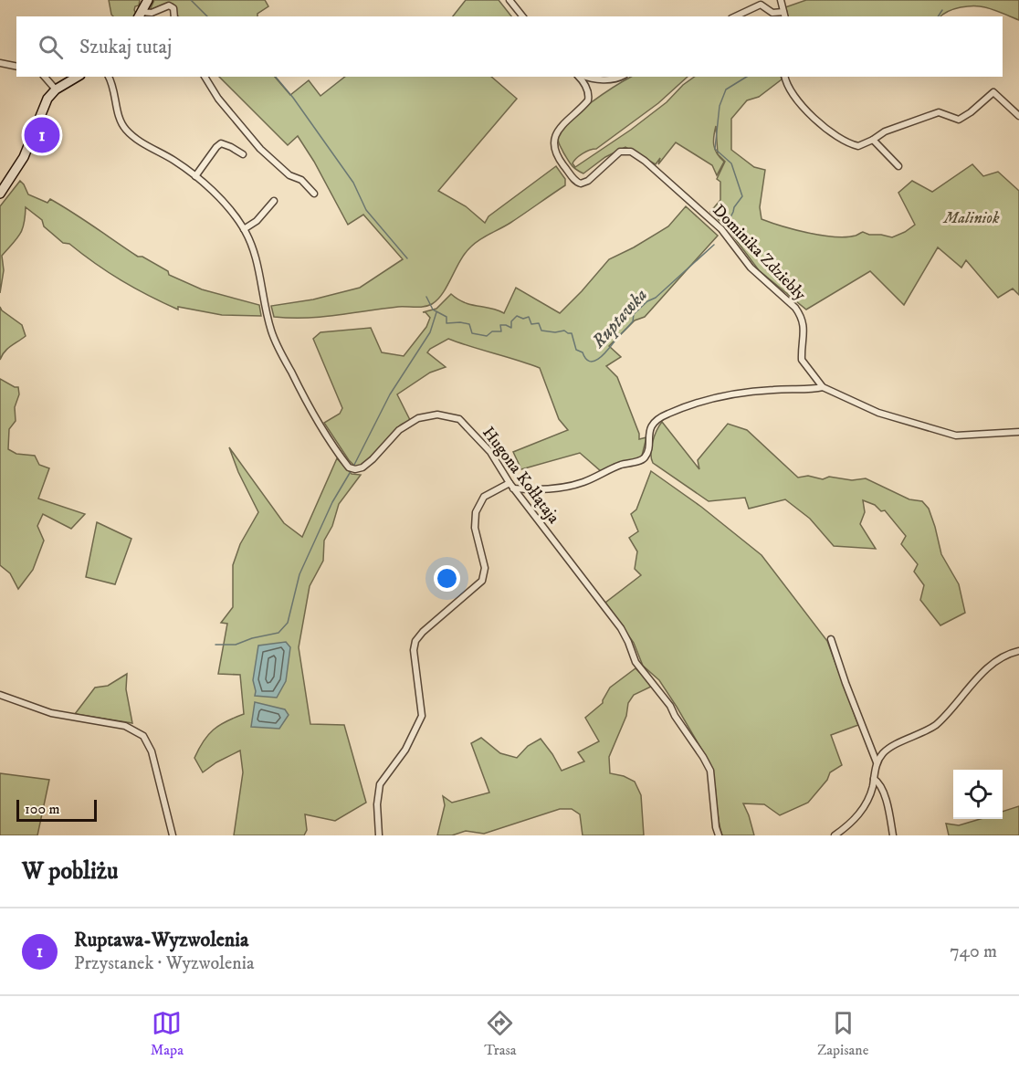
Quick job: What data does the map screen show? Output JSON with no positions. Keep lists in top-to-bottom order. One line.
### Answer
{"streets":{"street":["Dominika Zdziebły","Hugona Kołłątaja"]},"water":["Ruptawka"],"parks":["Maliniok"],"scale_bar":"100 m","page":{"search":"Szukaj tutaj","pins":"1","scale":"100 m","heading":"W pobliżu","list":[{"mark":"1","name":"Ruptawa-Wyzwolenia","note":"Przystanek · Wyzwolenia","value":"740 m"}],"nav":["Mapa","Trasa","Zapisane"]}}
